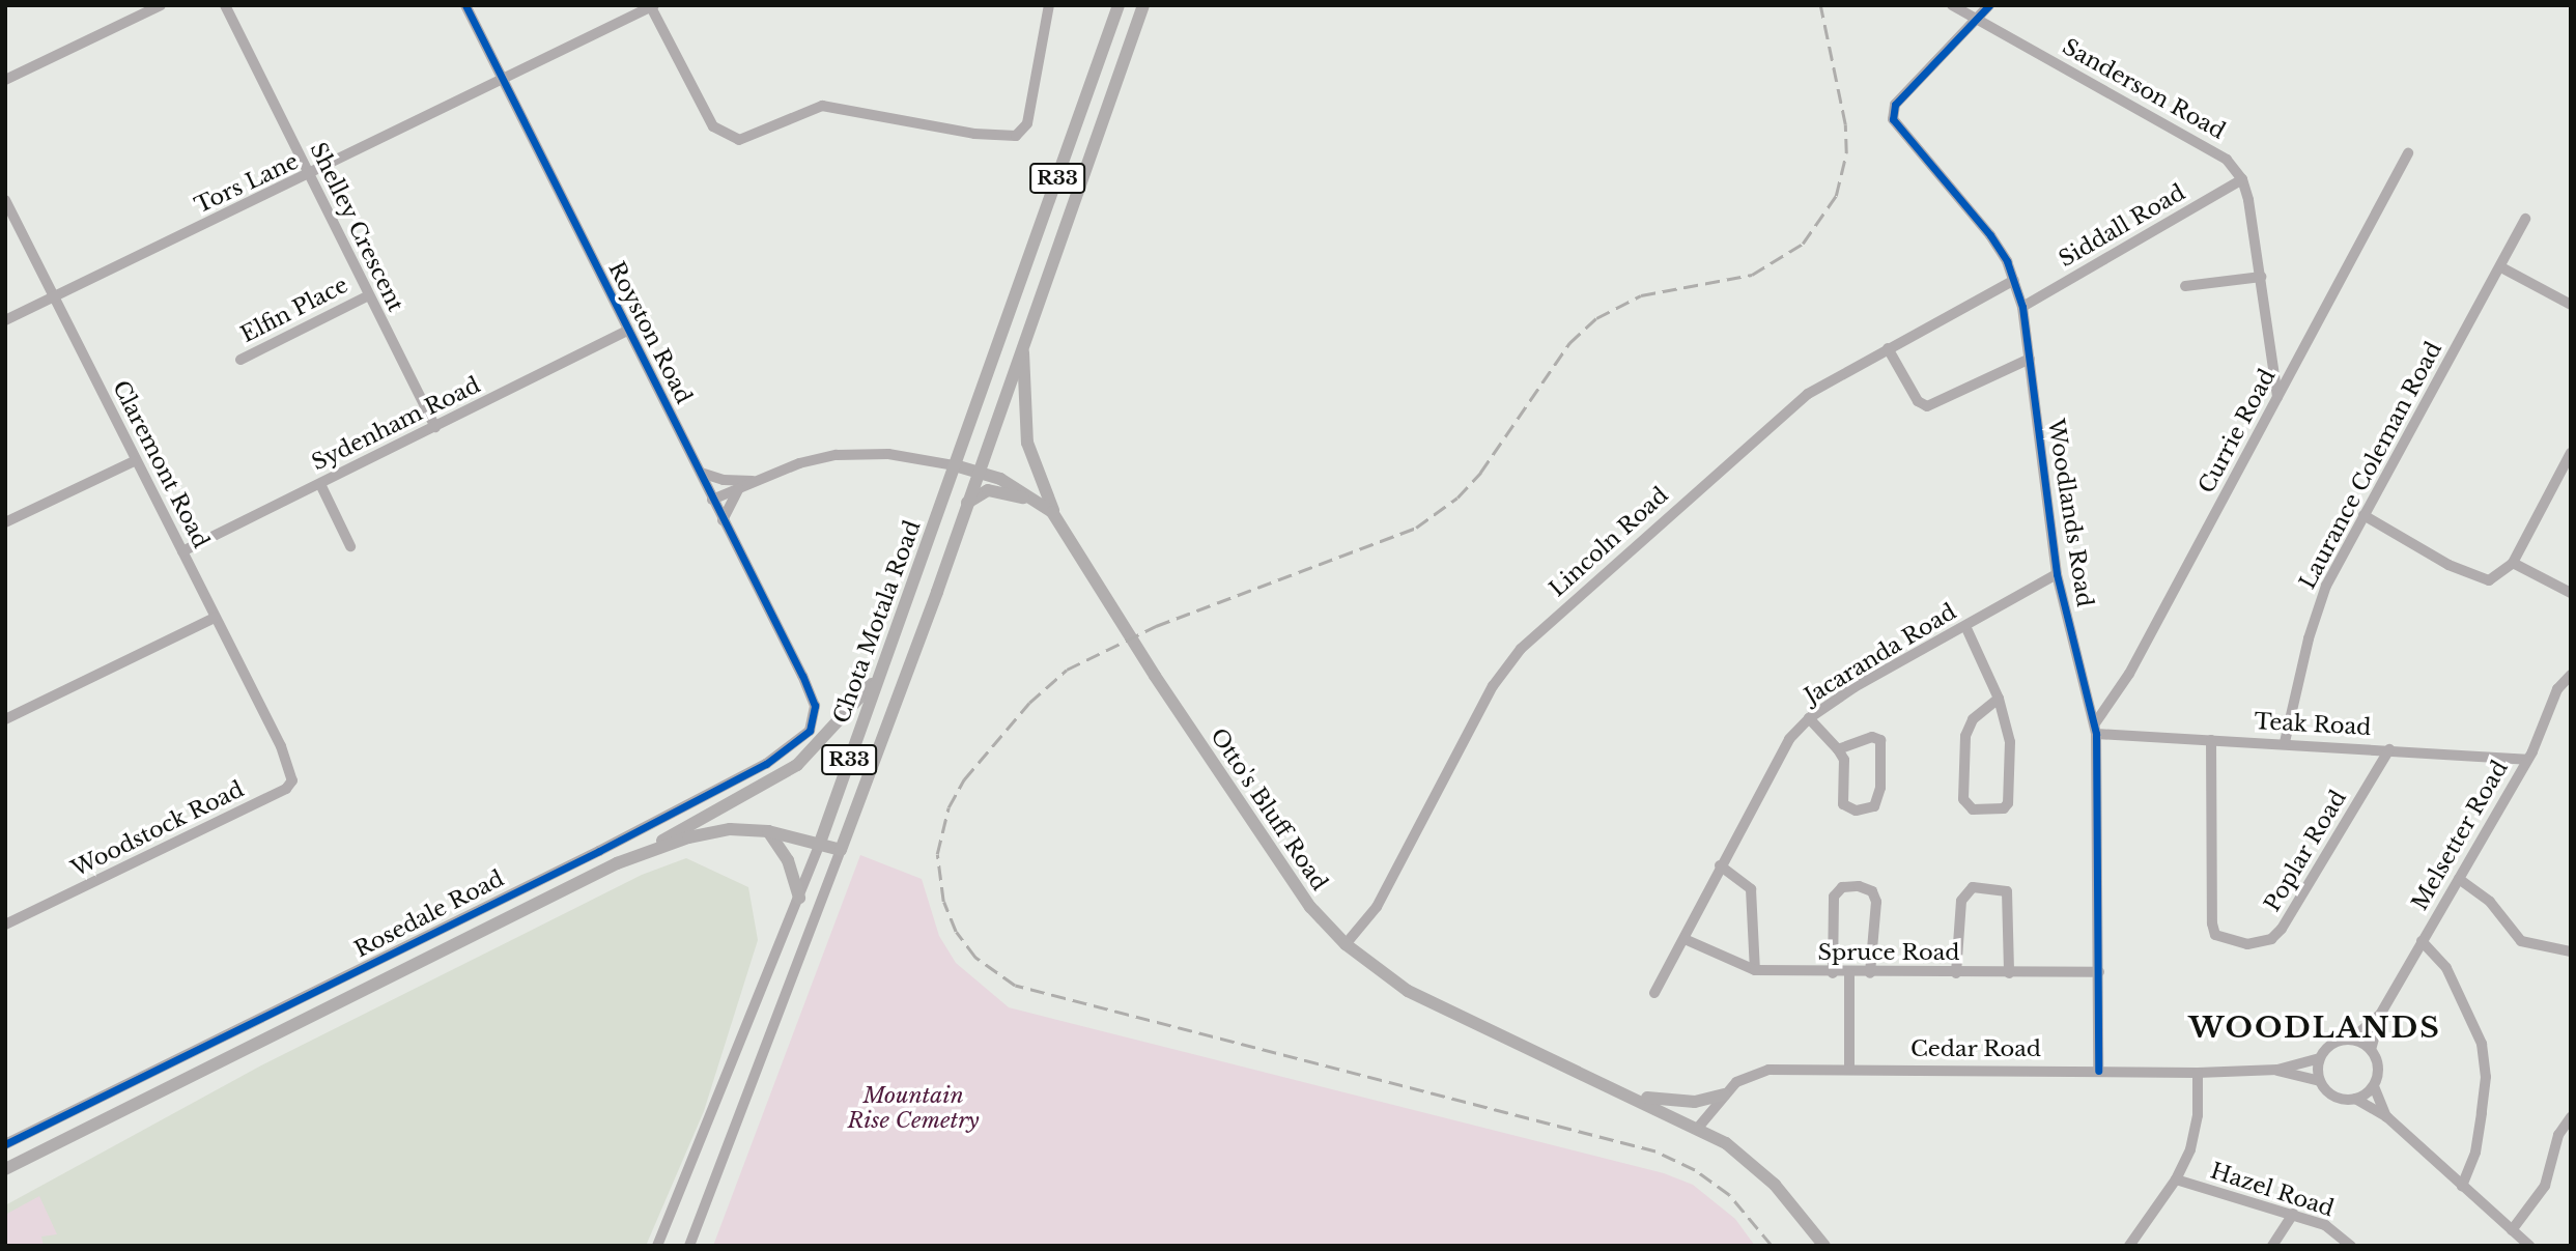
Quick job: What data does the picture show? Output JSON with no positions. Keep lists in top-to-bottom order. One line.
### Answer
{"streets":{"main road":["R33","Chota Motala Road","Otto's Bluff Road"],"street":["Sanderson Road","Tors Lane","Siddall Road","Shelley Crescent","Elfin Place","Royston Road","Sydenham Road","Currie Road","Claremont Road","Laurance Coleman Road","Woodlands Road","Lincoln Road","Jacaranda Road","Teak Road","Woodstock Road","Melsetter Road","Poplar Road","Rosedale Road","Spruce Road","Cedar Road","Hazel Road"]},"crossings":[["Sanderson Road","Siddall Road"],["Sanderson Road","Woodlands Road"],["Tors Lane","Shelley Crescent"],["Tors Lane","Royston Road"],["Tors Lane","Claremont Road"],["Siddall Road","Woodlands Road"],["Shelley Crescent","Elfin Place"],["Shelley Crescent","Sydenham Road"],["Royston Road","Sydenham Road"],["Royston Road","Otto's Bluff Road"],["Royston Road","Rosedale Road"],["Sydenham Road","Claremont Road"],["Currie Road","Woodlands Road"],["Currie Road","Teak Road"],["Claremont Road","Woodstock Road"],["Laurance Coleman Road","Teak Road"],["Woodlands Road","Lincoln Road"],["Woodlands Road","Jacaranda Road"],["Woodlands Road","Teak Road"],["Woodlands Road","Spruce Road"],["Woodlands Road","Cedar Road"],["Lincoln Road","Otto's Bluff Road"],["Chota Motala Road","Otto's Bluff Road"],["Jacaranda Road","Spruce Road"],["Teak Road","Melsetter Road"],["Teak Road","Poplar Road"],["Otto's Bluff Road","Cedar Road"],["Melsetter Road","Cedar Road"]],"districts":["WOODLANDS"],"parks":["Mountain Rise Cemetry"]}
